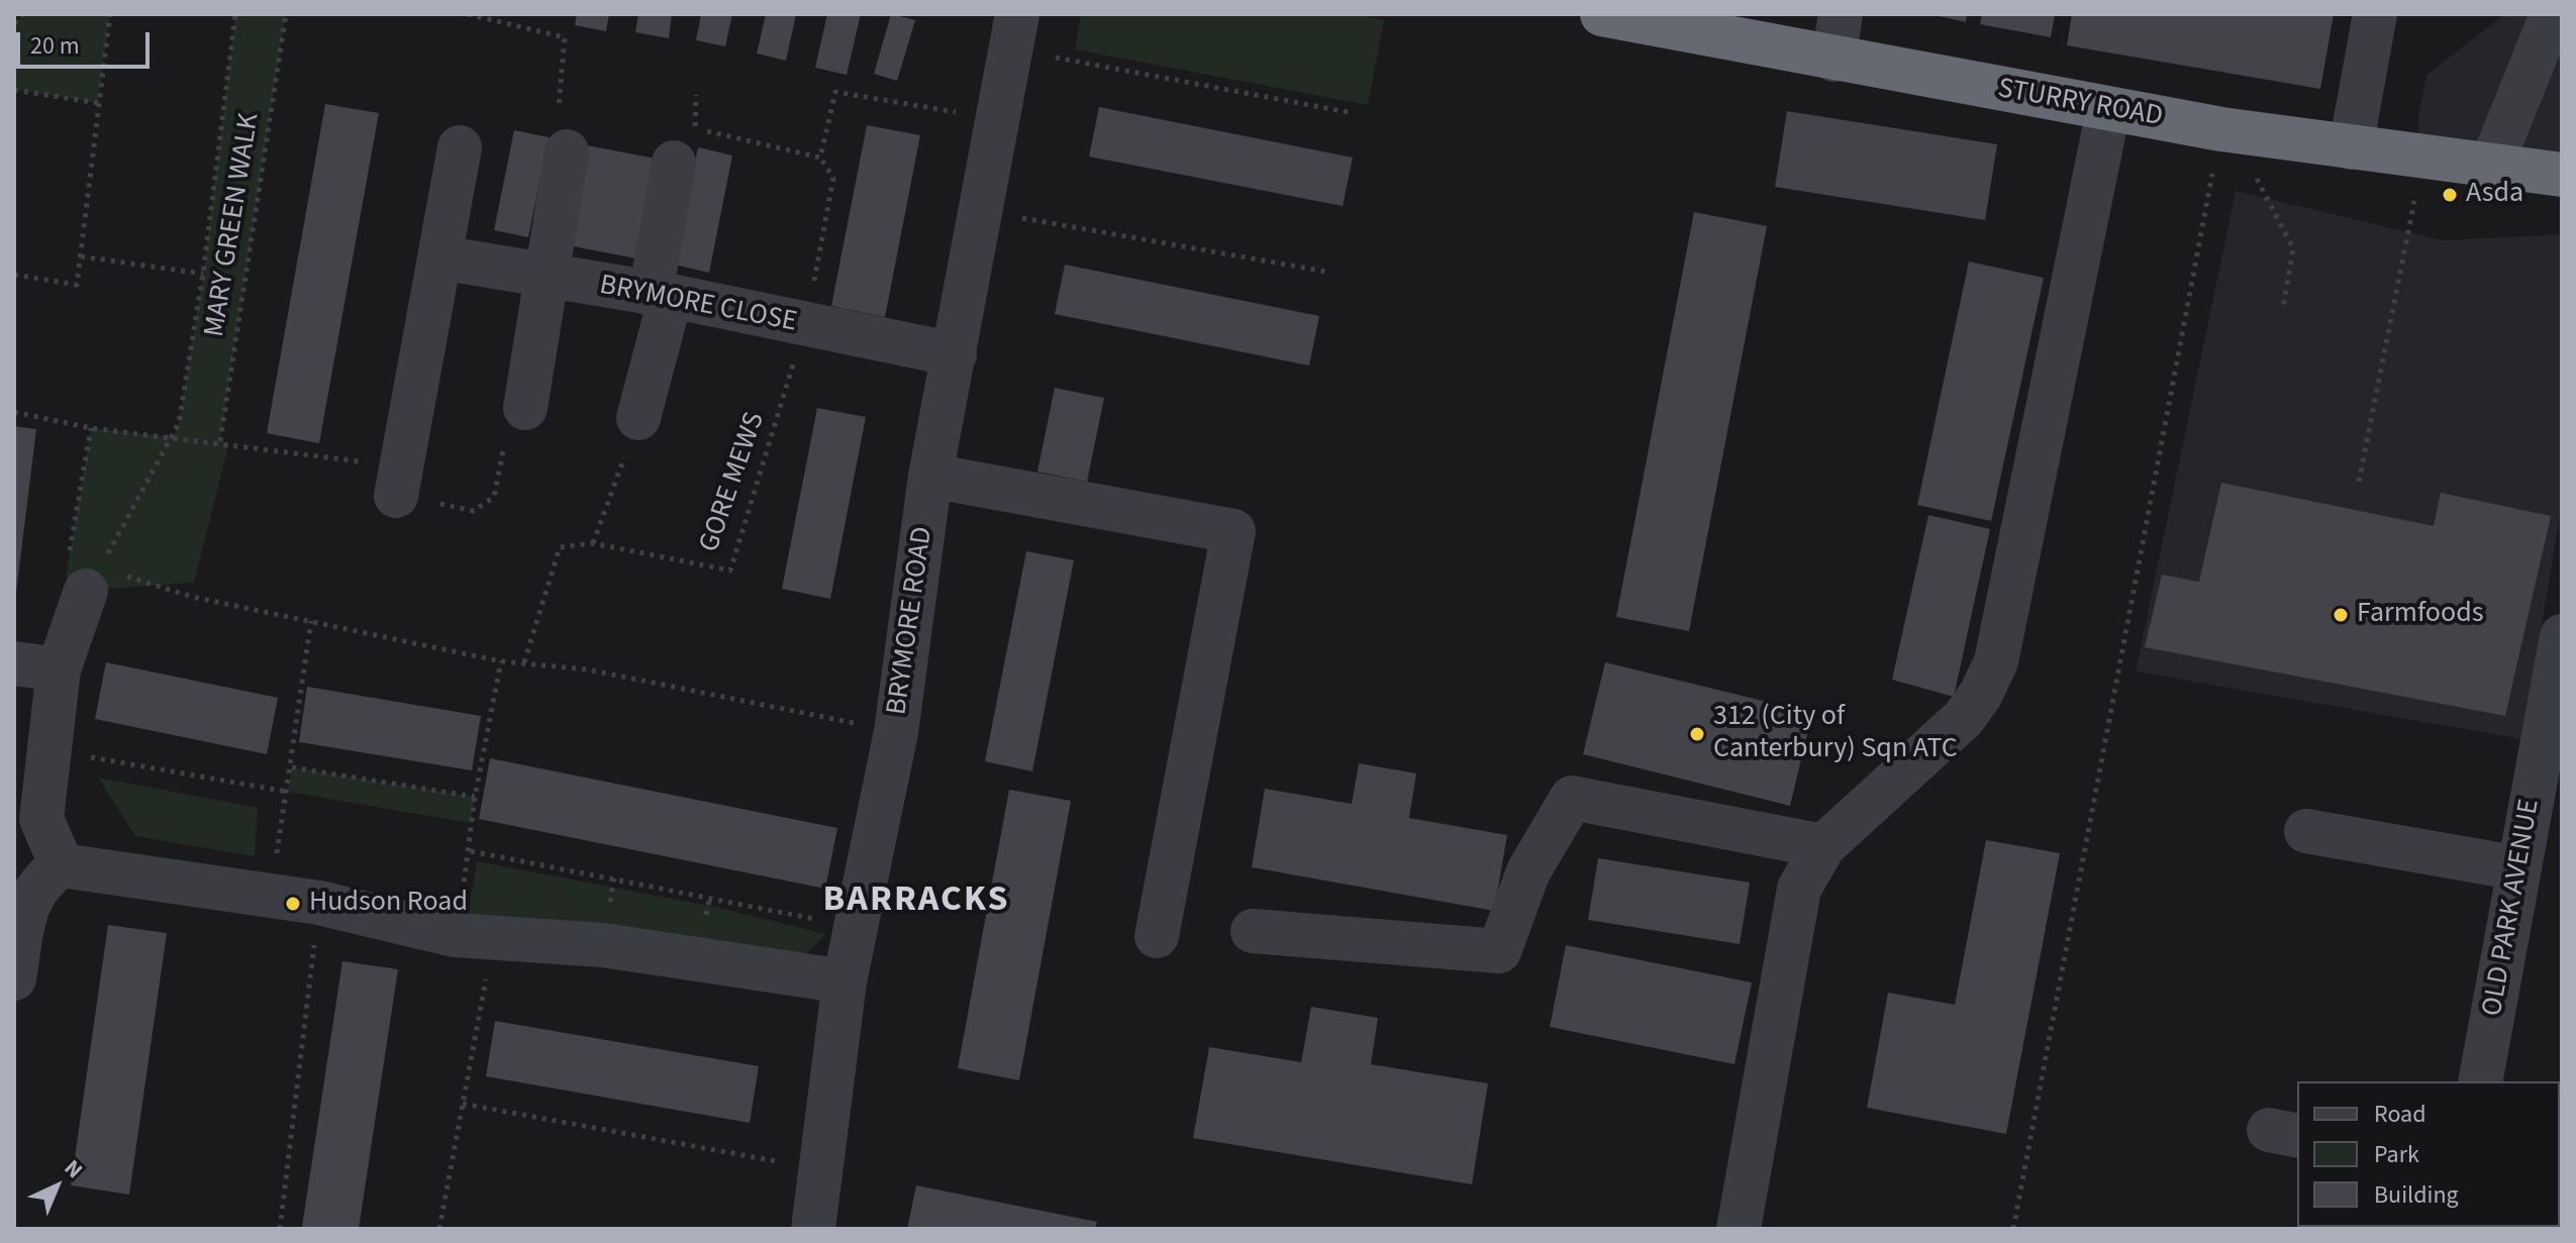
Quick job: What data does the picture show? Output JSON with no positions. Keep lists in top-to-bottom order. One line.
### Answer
{"streets":{"highway":["STURRY ROAD"],"street":["BRYMORE CLOSE","BRYMORE ROAD","OLD PARK AVENUE"],"path":["MARY GREEN WALK","GORE MEWS"]},"crossings":[["BRYMORE CLOSE","GORE MEWS"],["BRYMORE CLOSE","BRYMORE ROAD"]],"districts":["BARRACKS"],"places":["Asda","Farmfoods","312 (City of Canterbury) Sqn ATC","Hudson Road"],"legend":["Road","Park","Building"],"scale_bar":"20 m","north":"top right"}
